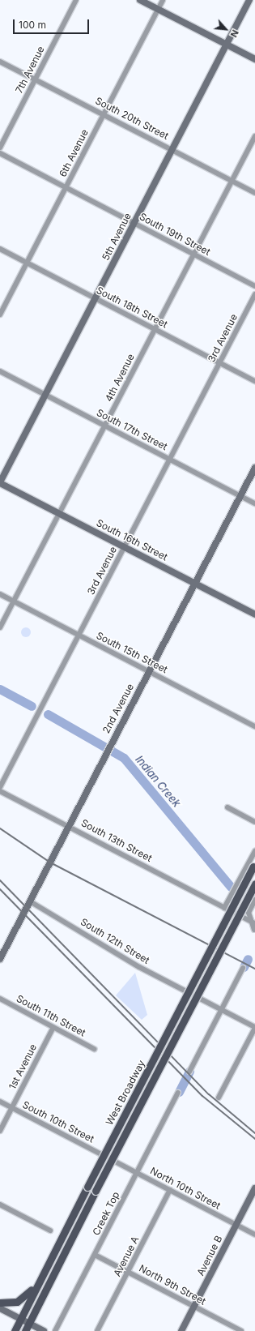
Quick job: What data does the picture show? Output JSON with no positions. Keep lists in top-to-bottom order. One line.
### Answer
{"streets":{"main road":["West Broadway"],"street":["7th Avenue","South 20th Street","6th Avenue","South 19th Street","5th Avenue","South 18th Street","3rd Avenue","4th Avenue","South 17th Street","South 16th Street","South 15th Street","2nd Avenue","South 13th Street","South 12th Street","South 11th Street","1st Avenue","South 10th Street","North 10th Street","Creek Top","Avenue B","Avenue A","North 9th Street"]},"crossings":[["7th Avenue","South 20th Street"],["South 20th Street","6th Avenue"],["South 20th Street","5th Avenue"],["South 20th Street","4th Avenue"],["6th Avenue","South 19th Street"],["6th Avenue","South 18th Street"],["South 19th Street","5th Avenue"],["South 19th Street","4th Avenue"],["5th Avenue","South 18th Street"],["5th Avenue","South 17th Street"],["5th Avenue","South 16th Street"],["South 18th Street","3rd Avenue"],["South 18th Street","4th Avenue"],["3rd Avenue","South 17th Street"],["3rd Avenue","South 16th Street"],["3rd Avenue","South 15th Street"],["4th Avenue","South 17th Street"],["4th Avenue","South 16th Street"],["4th Avenue","South 15th Street"],["South 17th Street","2nd Avenue"],["South 16th Street","2nd Avenue"],["South 15th Street","2nd Avenue"],["2nd Avenue","South 13th Street"],["2nd Avenue","South 12th Street"],["South 11th Street","1st Avenue"],["1st Avenue","South 10th Street"],["South 10th Street","North 10th Street"],["North 10th Street","Creek Top"],["North 10th Street","Avenue B"],["North 10th Street","Avenue A"],["Creek Top","North 9th Street"],["Avenue B","North 9th Street"],["Avenue A","North 9th Street"]],"water":["Indian Creek"],"scale_bar":"100 m","north":"bottom right"}
